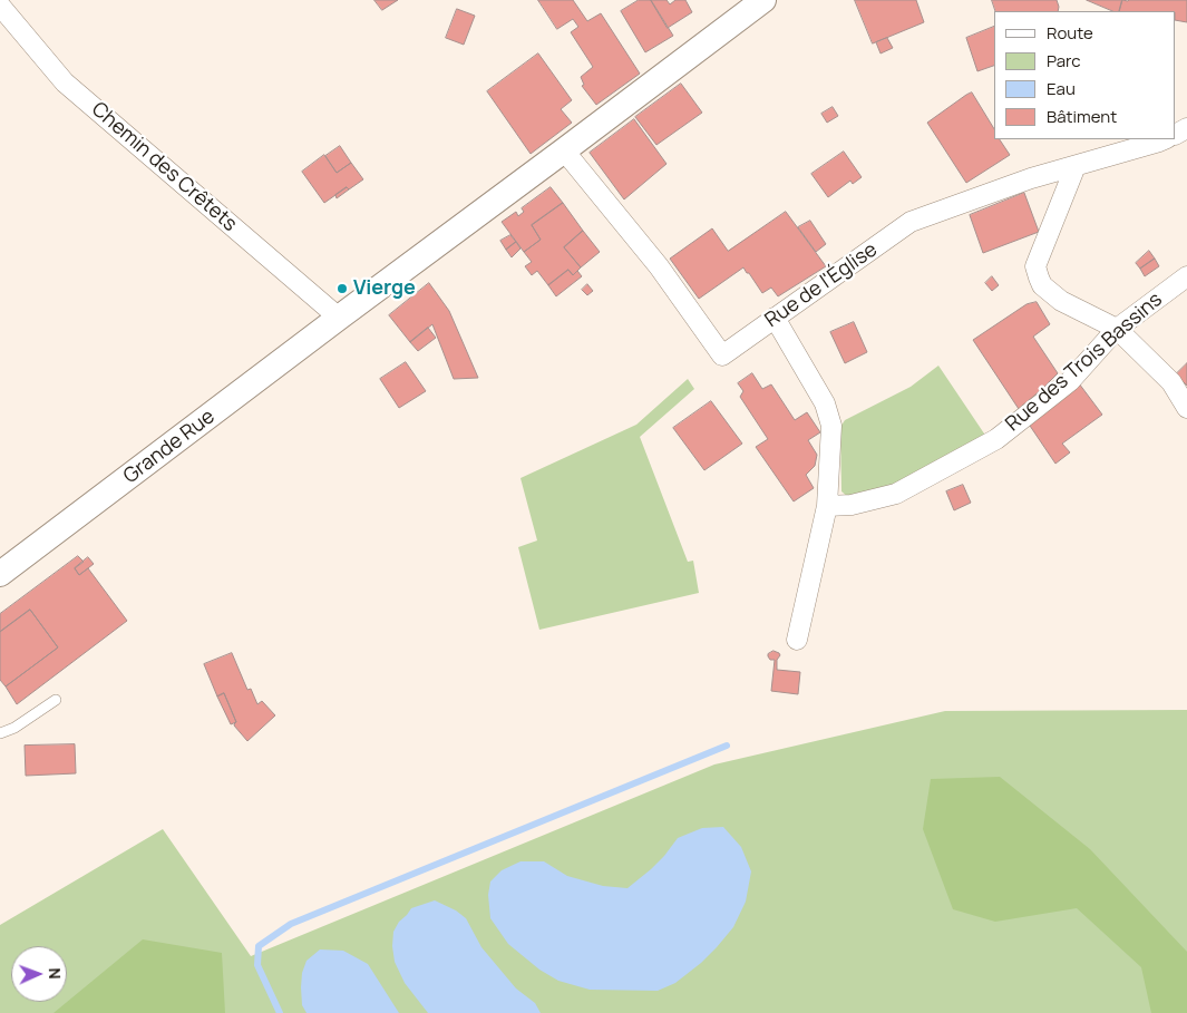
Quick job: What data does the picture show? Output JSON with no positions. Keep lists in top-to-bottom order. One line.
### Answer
{"streets":{"street":["Chemin des Crêtets","Rue de l'Église","Rue des Trois Bassins","Grande Rue"]},"crossings":[["Chemin des Crêtets","Grande Rue"],["Rue de l'Église","Grande Rue"]],"places":["Vierge"],"legend":["Route","Parc","Eau","Bâtiment"],"north":"right"}
